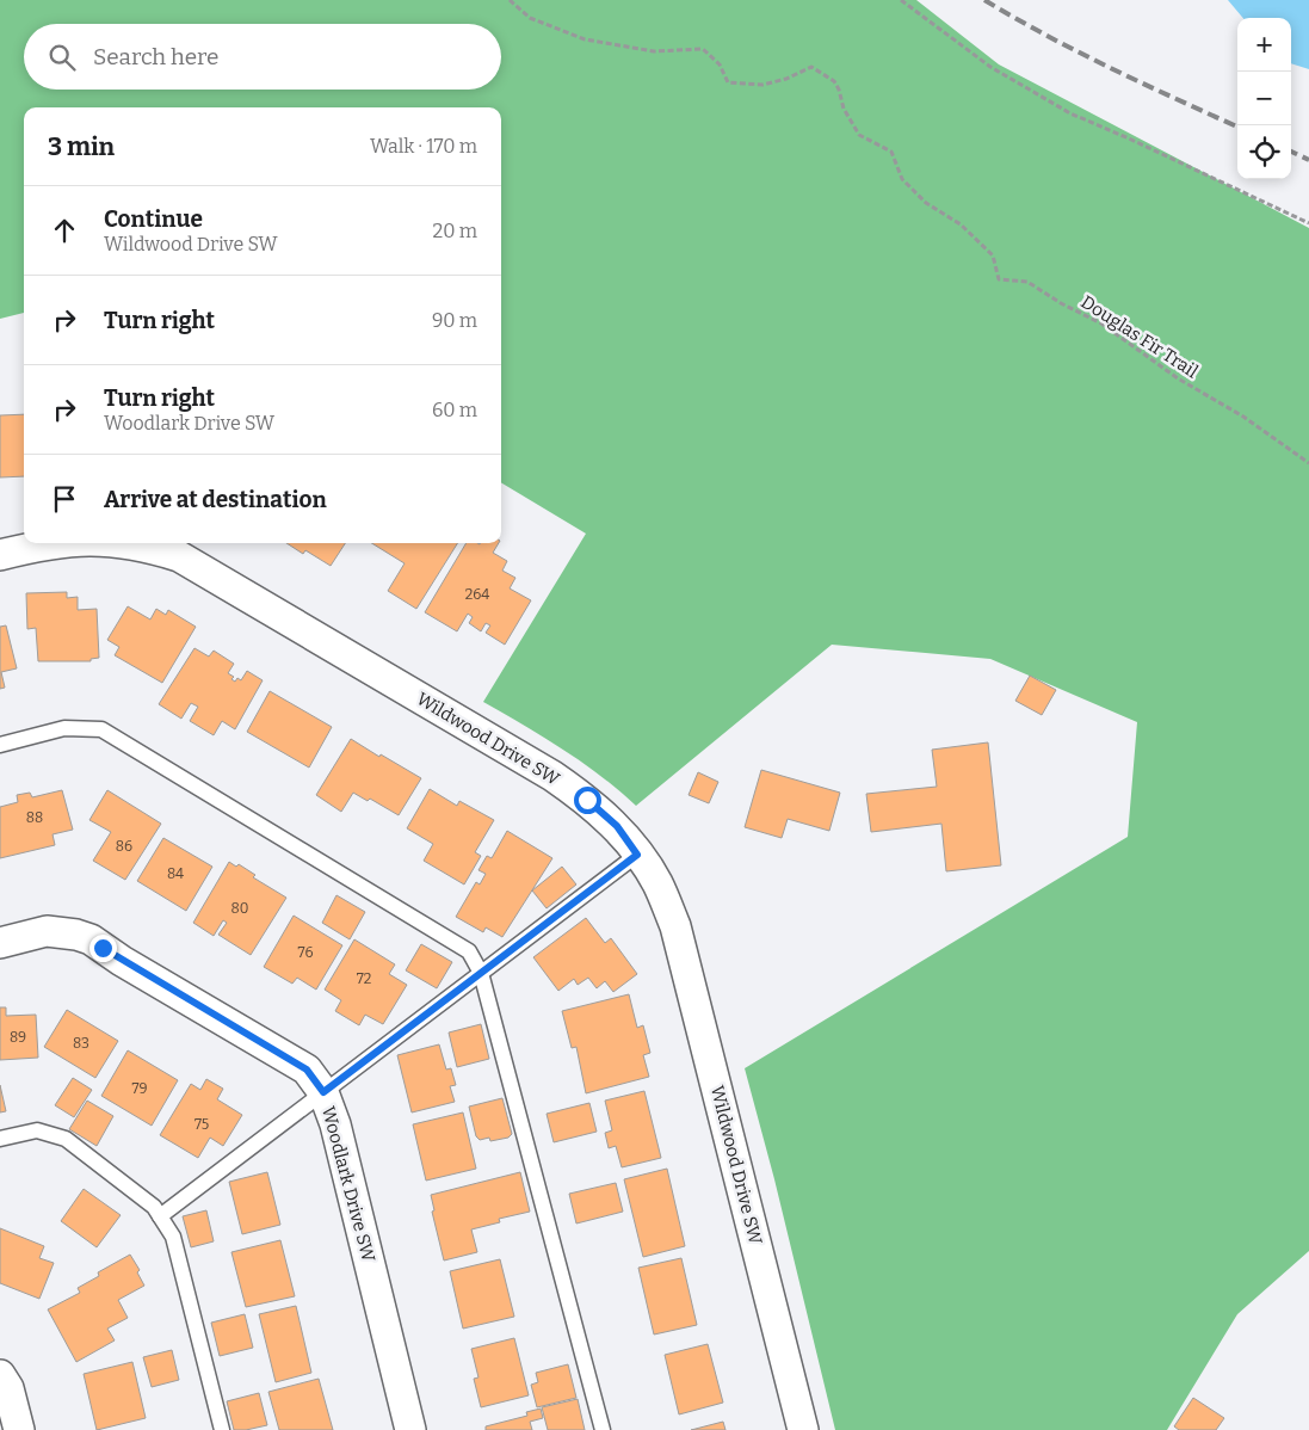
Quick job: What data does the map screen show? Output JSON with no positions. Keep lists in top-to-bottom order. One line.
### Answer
{"streets":{"street":["Wildwood Drive SW","Woodlark Drive SW"],"path":["Douglas Fir Trail"]},"house_numbers":["264","88","86","84","80","76","72","89","83","79","75"],"page":{"map_buttons":["+","−"],"search":"Search here","heading":["3 min","Walk · 170 m"],"list":[["Continue","Wildwood Drive SW","20 m"],["Turn right","90 m"],["Turn right","Woodlark Drive SW","60 m"],"Arrive at destination"]}}
